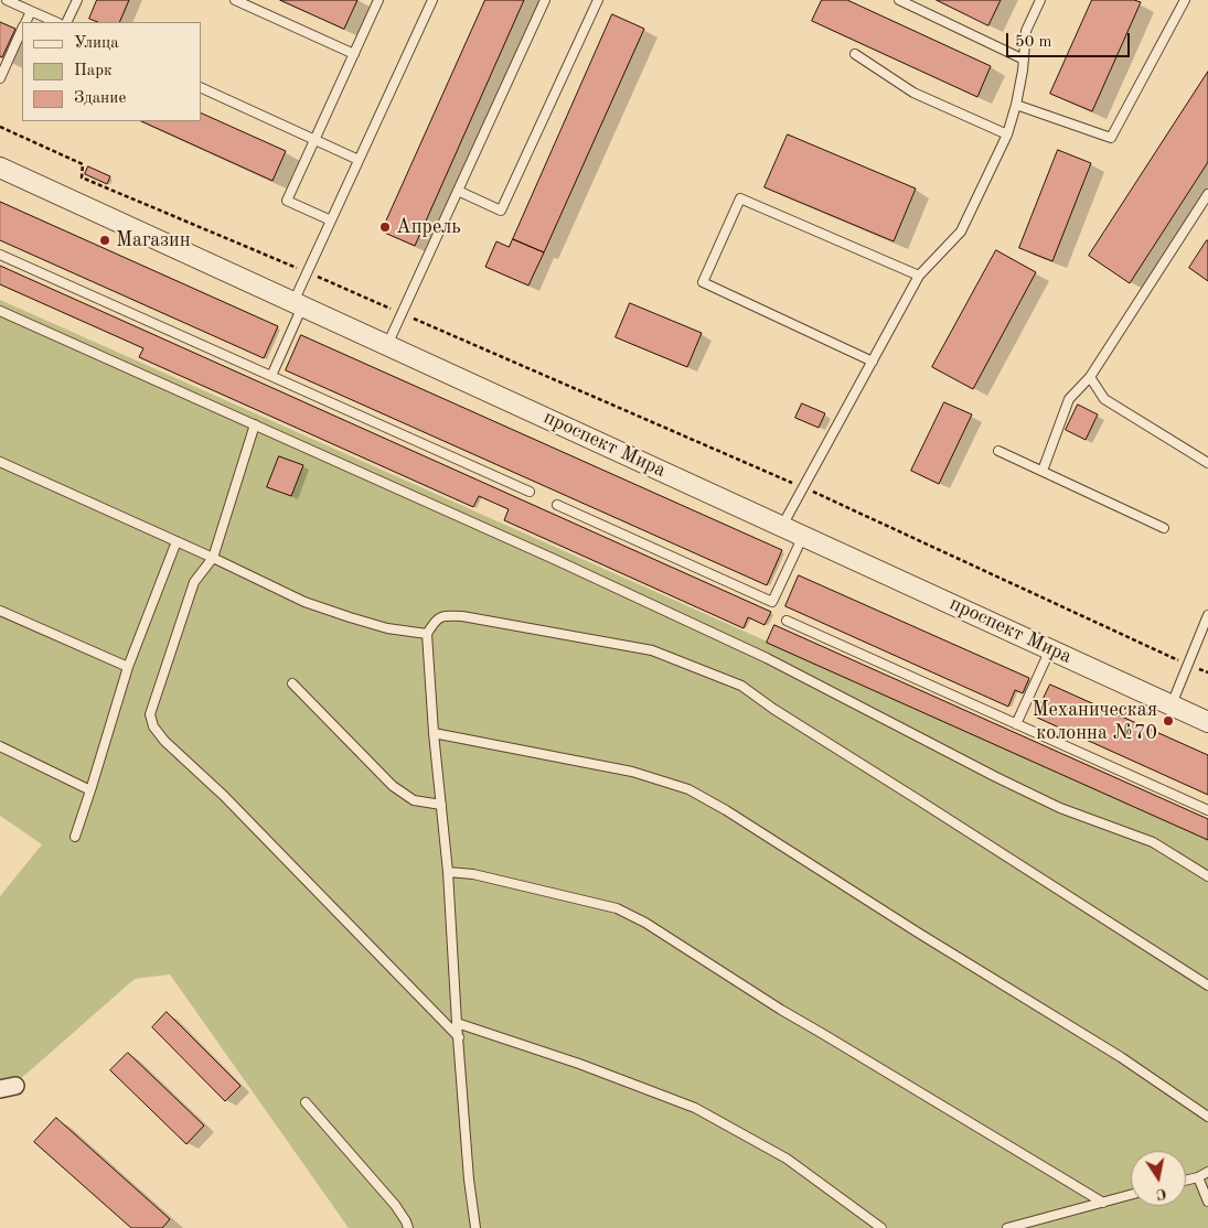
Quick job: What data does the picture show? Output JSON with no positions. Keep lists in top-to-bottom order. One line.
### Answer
{"streets":{"street":["проспект Мира"]},"places":["Апрель","Магазин","Механическая колонна №70"],"legend":["Улица","Парк","Здание"],"scale_bar":"50 m","north":"bottom"}
